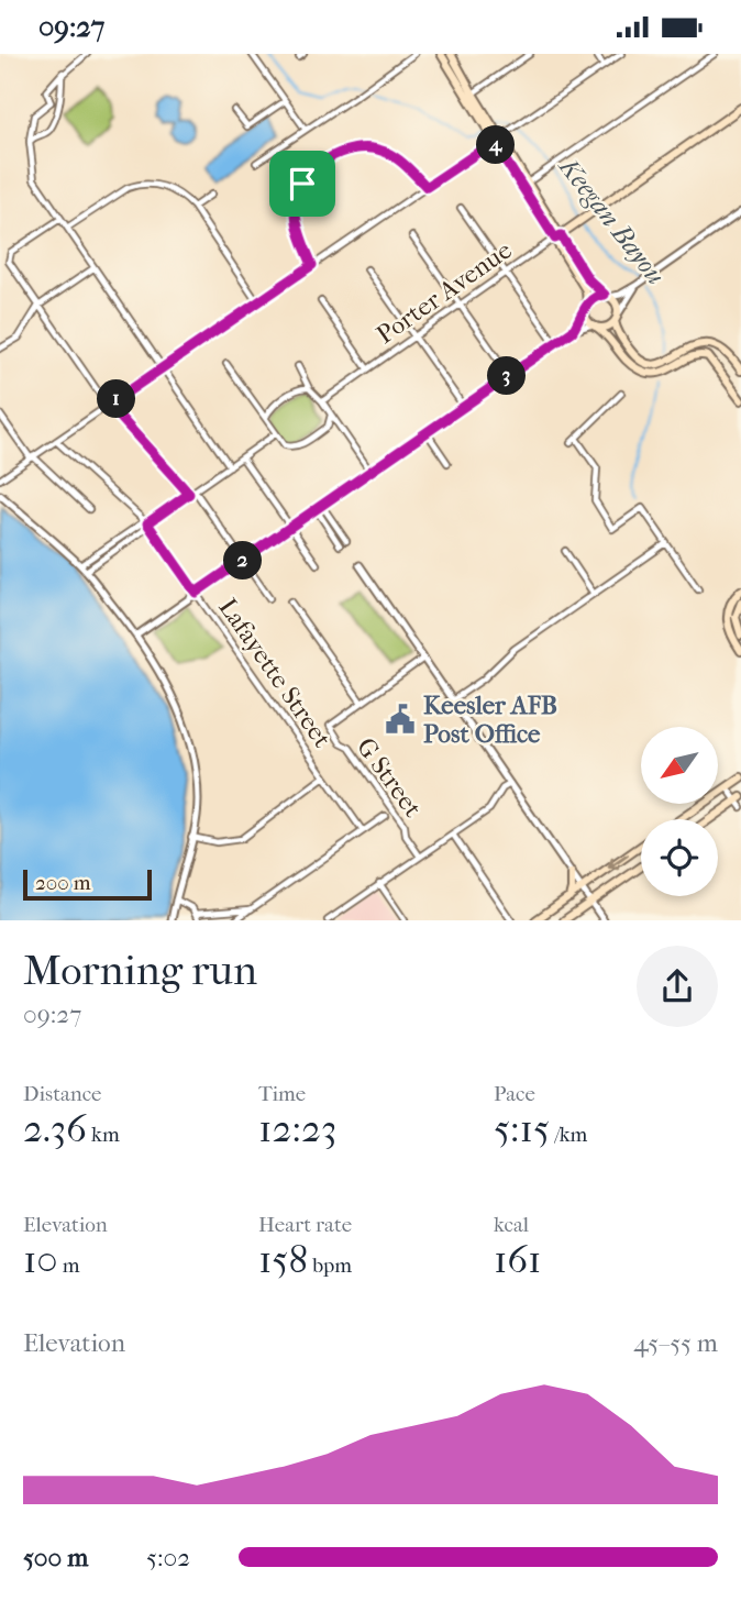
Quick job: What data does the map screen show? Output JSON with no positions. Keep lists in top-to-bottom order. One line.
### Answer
{"streets":{"main road":["Porter Avenue"],"street":["Lafayette Street","G Street"]},"water":["Keegan Bayou"],"places":{"public building":["Keesler AFB Post Office"]},"scale_bar":"200 m","north":"bottom left","page":{"status":"09:27","pins":["4","3","1","2"],"scale":"200 m","heading":["Morning run","09:27"],"stats":[["Distance","2.36 km"],["Time","12:23"],["Pace","5:15 /km"],["Elevation","10 m"],["Heart rate","158 bpm"],["kcal","161"]],"chart":["Elevation","45–55 m"],"list":[{"name":"500 m","note":"5:02"}]}}
